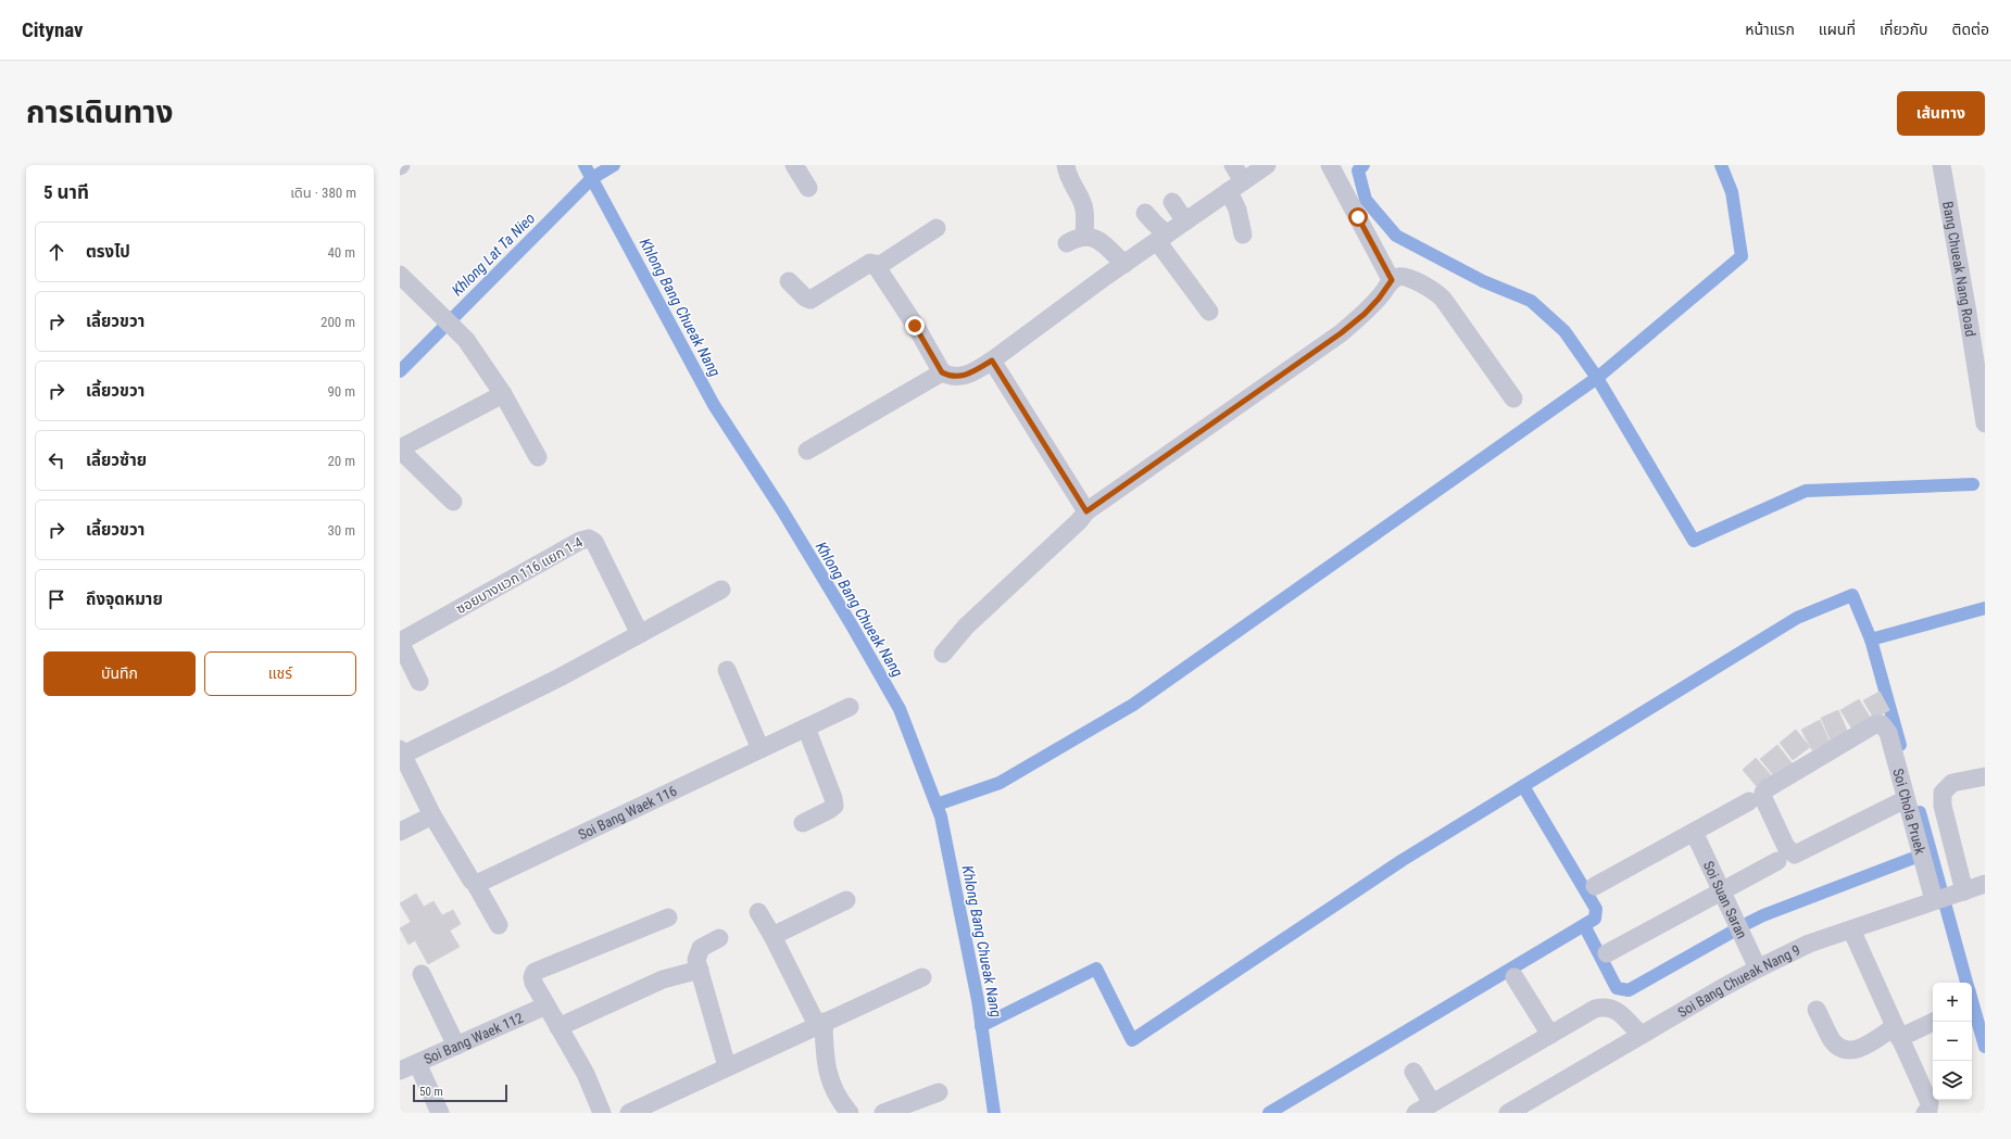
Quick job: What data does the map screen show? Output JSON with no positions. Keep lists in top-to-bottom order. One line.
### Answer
{"streets":{"street":["Bang Chueak Nang Road","ซอยบางแวก 116 แยก 1-4","Soi Chola Pruek","Soi Bang Waek 116","Soi Suan Saran","Soi Bang Chueak Nang 9","Soi Bang Waek 112"]},"crossings":[["Soi Chola Pruek","Soi Bang Chueak Nang 9"],["Soi Suan Saran","Soi Bang Chueak Nang 9"]],"water":["Khlong Lat Ta Nieo","Khlong Bang Chueak Nang"],"scale_bar":"50 m","page":{"header":"Citynav","nav":["หน้าแรก","แผนที่","เกี่ยวกับ","ติดต่อ"],"title":"การเดินทาง","buttons":["เส้นทาง",["บันทึก","แชร์"]],"heading":["5 นาที","เดิน · 380 m"],"list":[["ตรงไป","40 m"],["เลี้ยวขวา","200 m"],["เลี้ยวขวา","90 m"],["เลี้ยวซ้าย","20 m"],["เลี้ยวขวา","30 m"],"ถึงจุดหมาย"],"map_buttons":["+","−"],"scale":"50 m"}}
